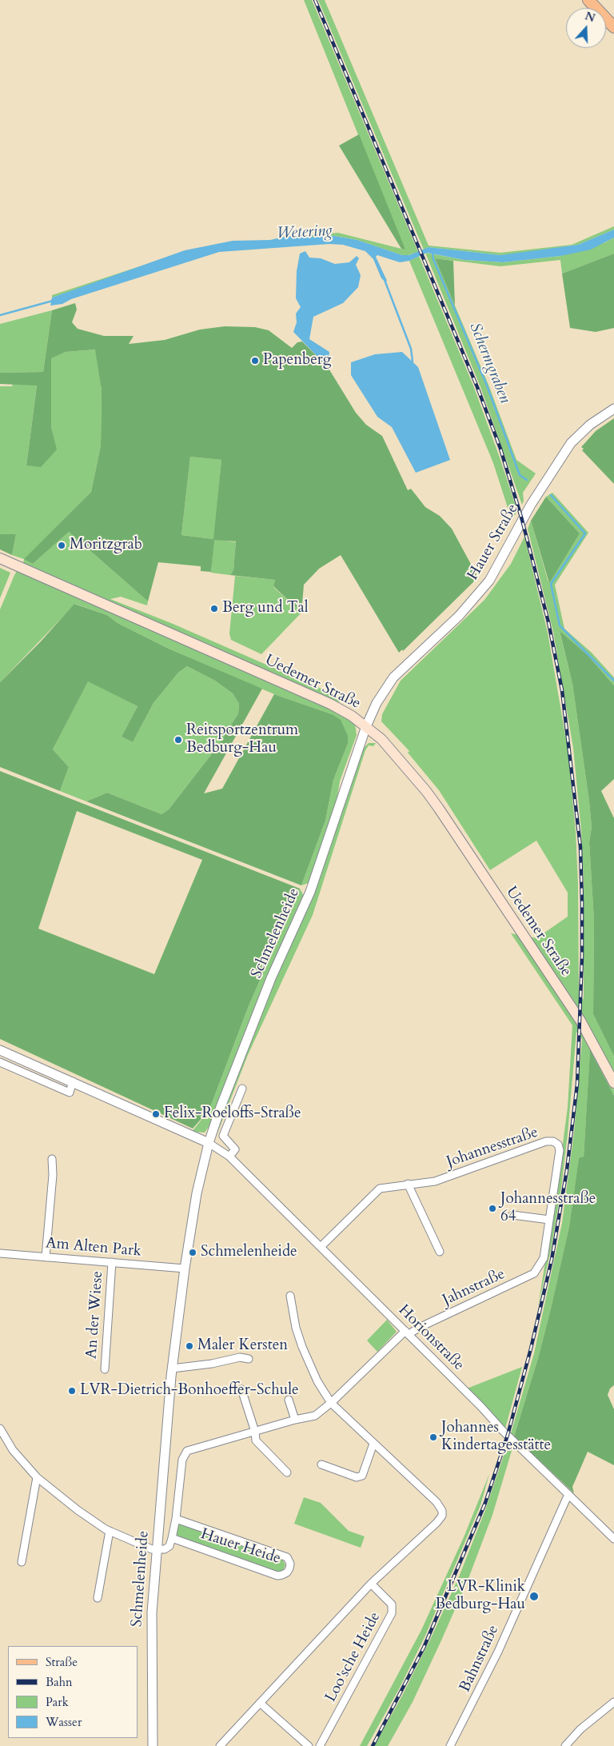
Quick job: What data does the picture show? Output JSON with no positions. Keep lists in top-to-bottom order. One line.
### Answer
{"streets":{"main road":["Uedemer Straße"],"street":["Hauer Straße","Schmelenheide","Johannesstraße","Am Alten Park","Jahnstraße","An der Wiese","Horionstraße","Hauer Heide","Loo'sche Heide","Bahnstraße"]},"crossings":[["Hauer Straße","Uedemer Straße"],["Hauer Straße","Schmelenheide"],["Uedemer Straße","Schmelenheide"],["Schmelenheide","Am Alten Park"],["Schmelenheide","Horionstraße"],["Johannesstraße","Jahnstraße"],["Johannesstraße","Horionstraße"],["Am Alten Park","An der Wiese"],["Jahnstraße","Horionstraße"],["Horionstraße","Bahnstraße"]],"water":["Wetering","Schermgraben"],"places":["Papenberg","Moritzgrab","Berg und Tal","Reitsportzentrum Bedburg-Hau","Felix-Roeloffs-Straße","Johannesstraße 64","Schmelenheide","Maler Kersten","LVR-Dietrich-Bonhoeffer-Schule","Johannes Kindertagesstätte","LVR-Klinik Bedburg-Hau"],"legend":["Straße","Bahn","Park","Wasser"],"north":"top"}
